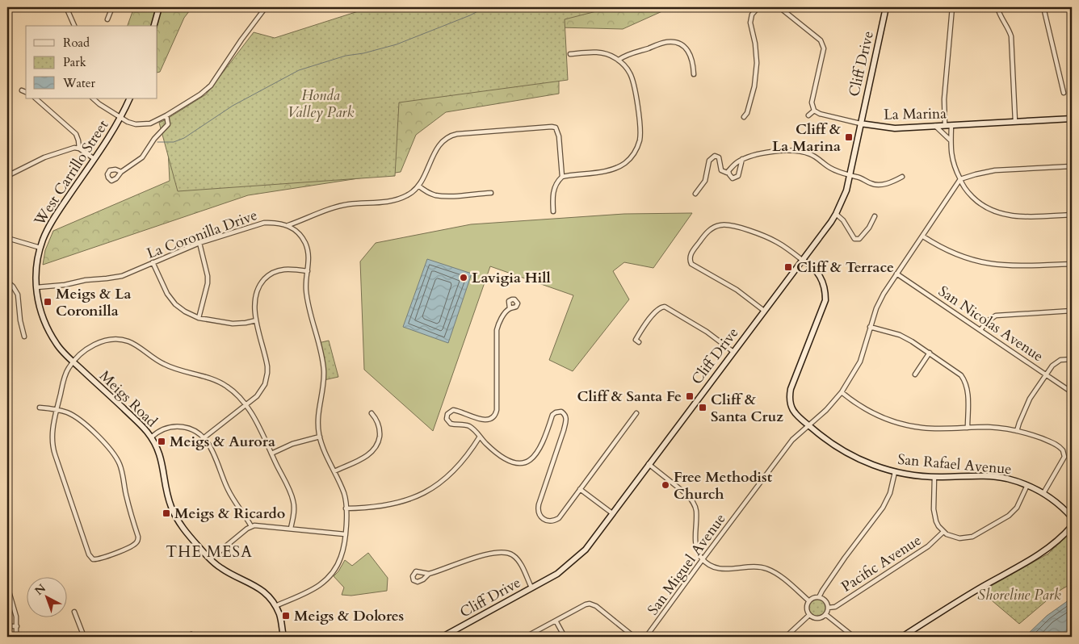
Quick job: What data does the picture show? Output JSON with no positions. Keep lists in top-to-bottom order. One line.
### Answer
{"streets":{"main road":["Cliff Drive","La Marina","West Carrillo Street","Meigs Road","San Rafael Avenue"],"street":["La Coronilla Drive","San Nicolas Avenue","Pacific Avenue","San Miguel Avenue"]},"crossings":[["Cliff Drive","La Marina"],["Cliff Drive","San Rafael Avenue"],["West Carrillo Street","La Coronilla Drive"],["West Carrillo Street","Meigs Road"],["La Coronilla Drive","Meigs Road"],["San Nicolas Avenue","San Miguel Avenue"],["San Rafael Avenue","San Miguel Avenue"]],"districts":["THE MESA"],"parks":["Honda Valley Park","Shoreline Park"],"places":{"transit":["Cliff & La Marina","Cliff & Terrace","Meigs & La Coronilla","Cliff & Santa Fe","Cliff & Santa Cruz","Meigs & Aurora","Meigs & Ricardo","Meigs & Dolores"],"other":["Lavigia Hill","Free Methodist Church"]},"legend":["Road","Park","Water"],"north":"top left"}
